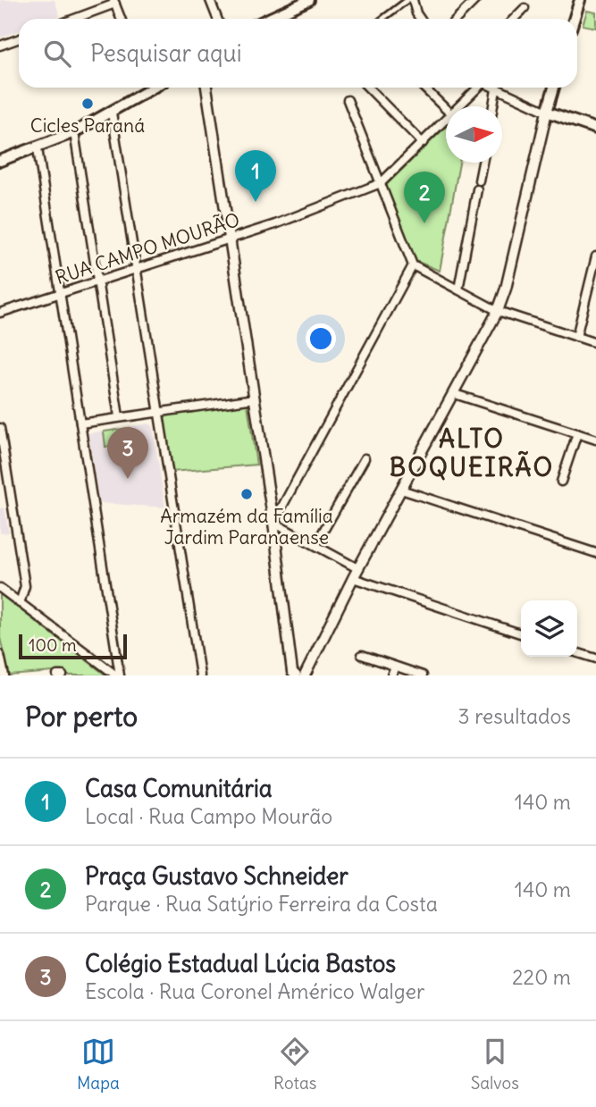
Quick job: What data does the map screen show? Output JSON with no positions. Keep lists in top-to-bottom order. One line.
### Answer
{"streets":{"street":["RUA CAMPO MOURÃO"]},"districts":["ALTO BOQUEIRÃO"],"places":["Cicles Paraná","Armazém da Família Jardim Paranaense"],"scale_bar":"100 m","north":"right","page":{"search":"Pesquisar aqui","pins":["1","2","3"],"scale":"100 m","heading":["Por perto","3 resultados"],"list":[{"mark":"1","name":"Casa Comunitária","note":"Local · Rua Campo Mourão","value":"140 m"},{"mark":"2","name":"Praça Gustavo Schneider","note":"Parque · Rua Satýrio Ferreira da Costa","value":"140 m"},{"mark":"3","name":"Colégio Estadual Lúcia Bastos","note":"Escola · Rua Coronel Américo Walger","value":"220 m"}],"nav":["Mapa","Rotas","Salvos"]}}
